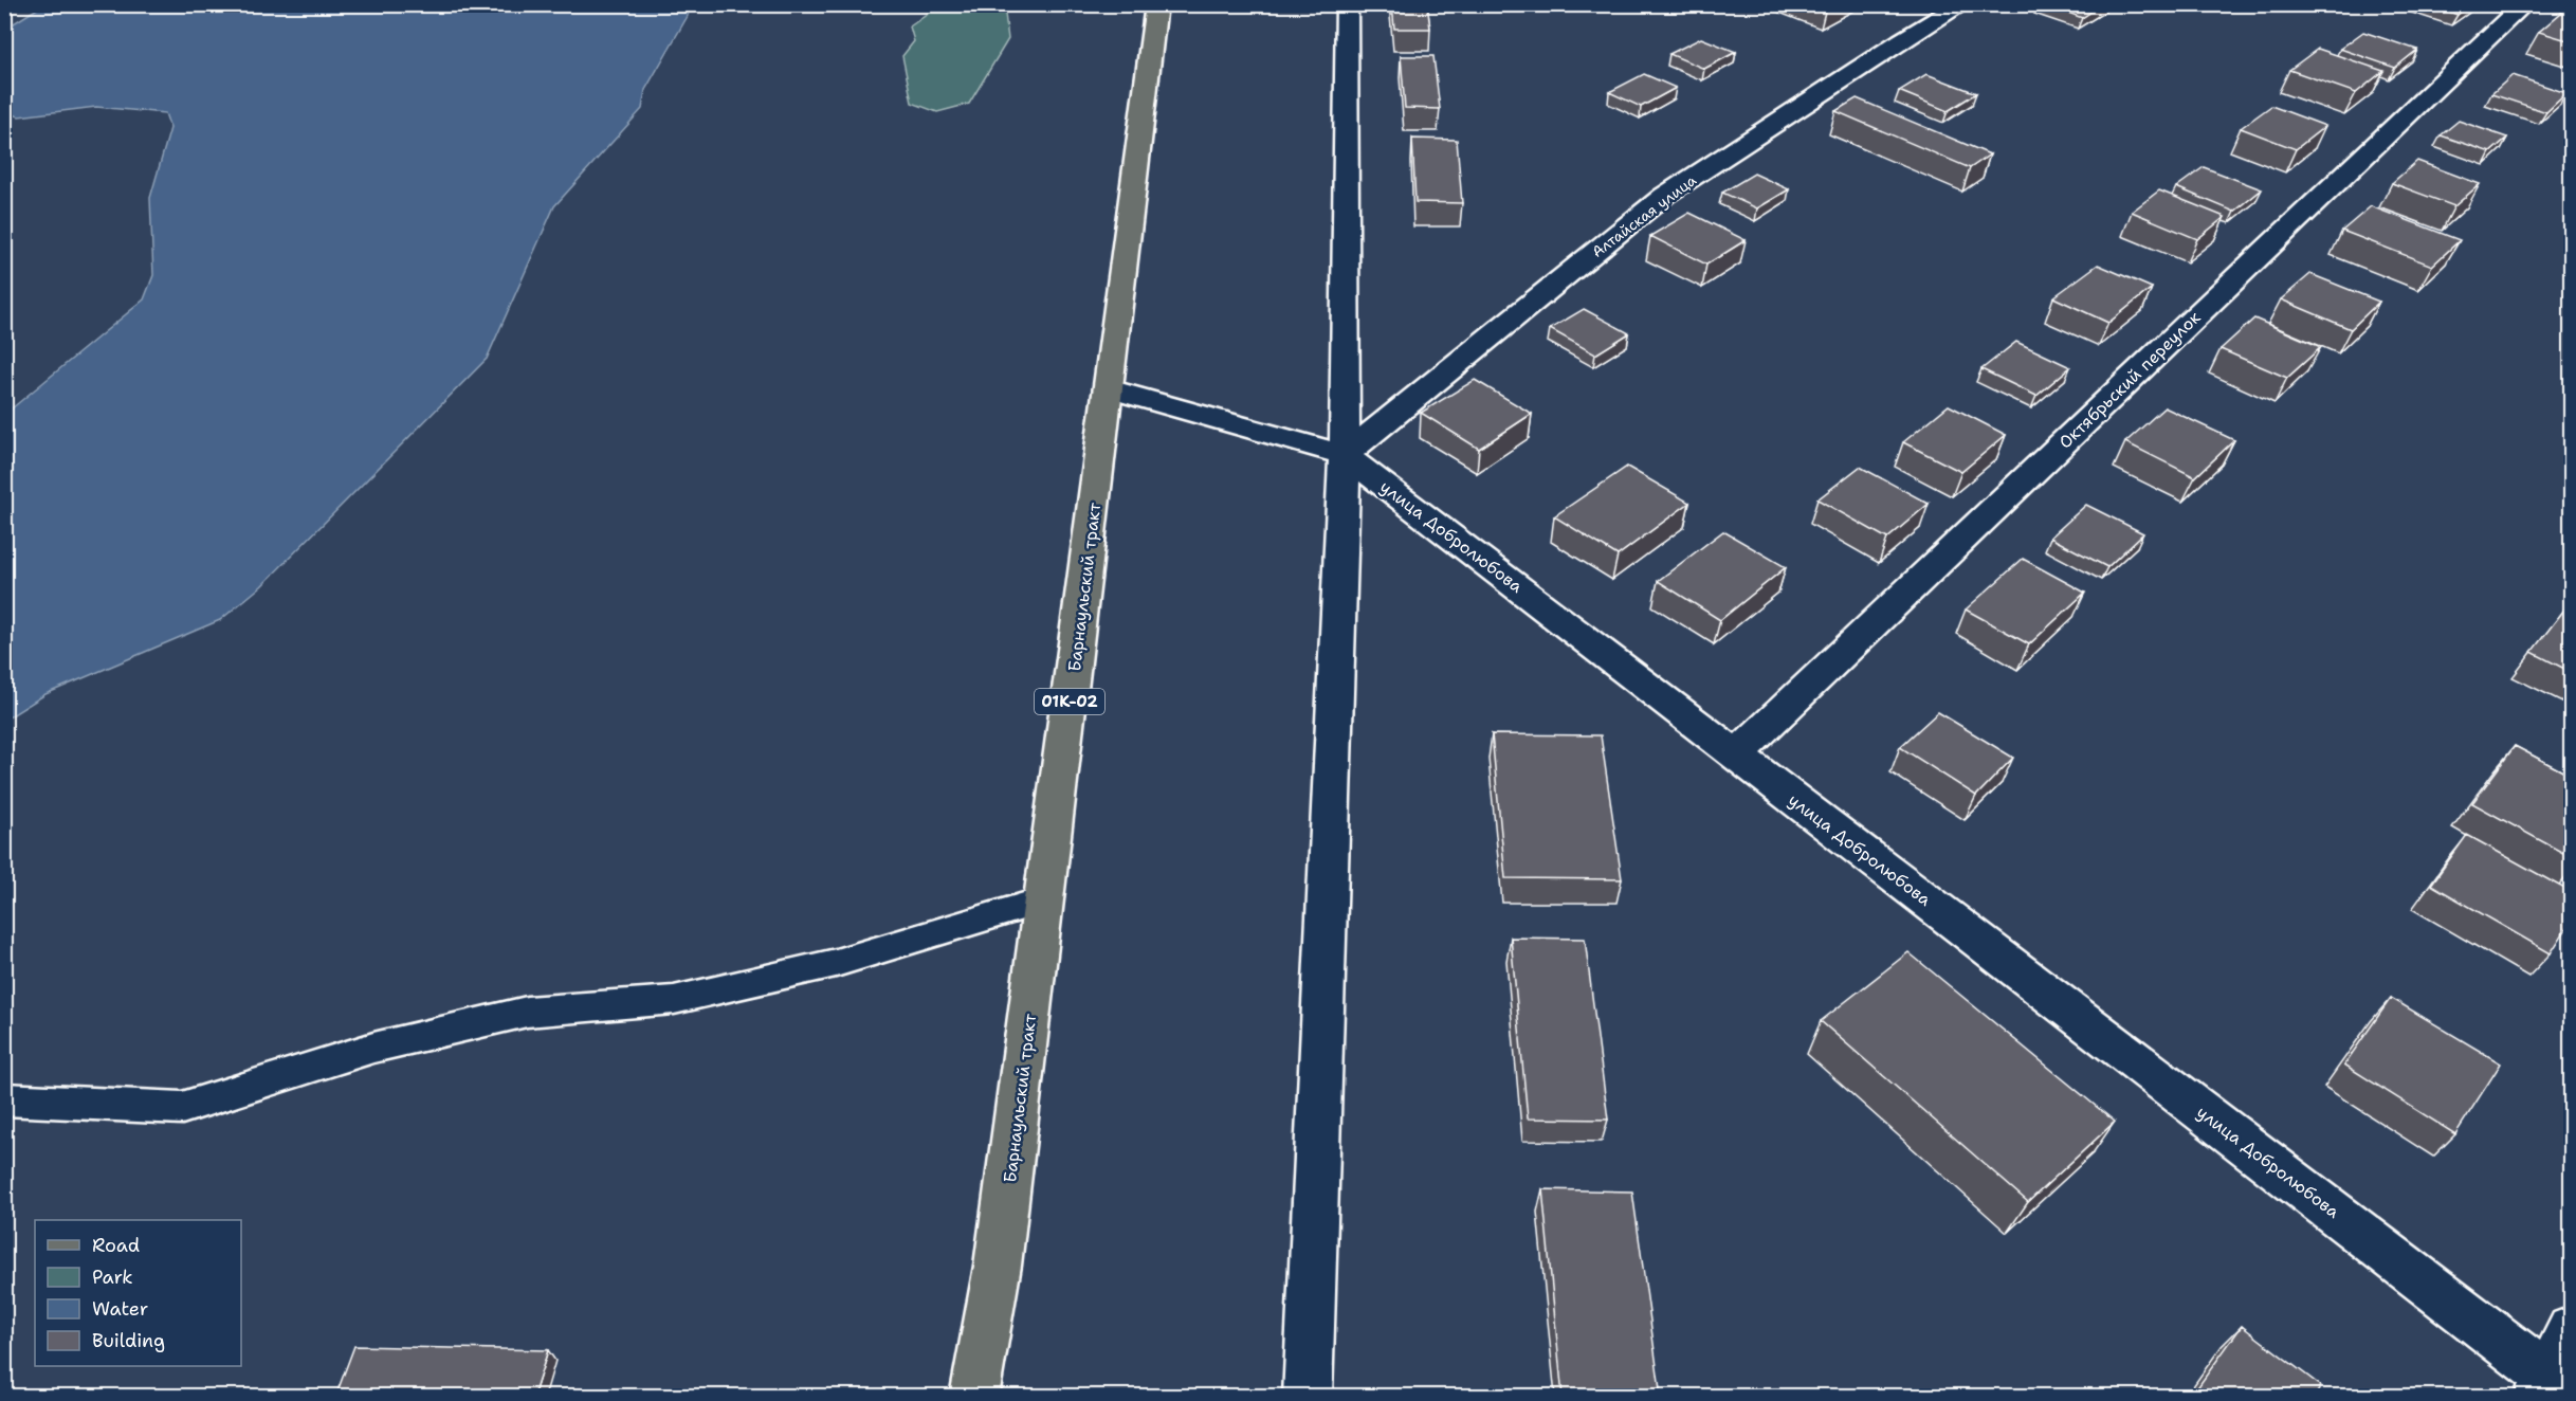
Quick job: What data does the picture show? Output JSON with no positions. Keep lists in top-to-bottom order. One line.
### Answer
{"streets":{"main road":["Барнаульский тракт","01К-02"],"street":["Алтайская улица","Октябрьский переулок","улица Добролюбова"]},"crossings":[["Алтайская улица","улица Добролюбова"],["Октябрьский переулок","улица Добролюбова"],["улица Добролюбова","Барнаульский тракт"]],"legend":["Road","Park","Water","Building"]}
